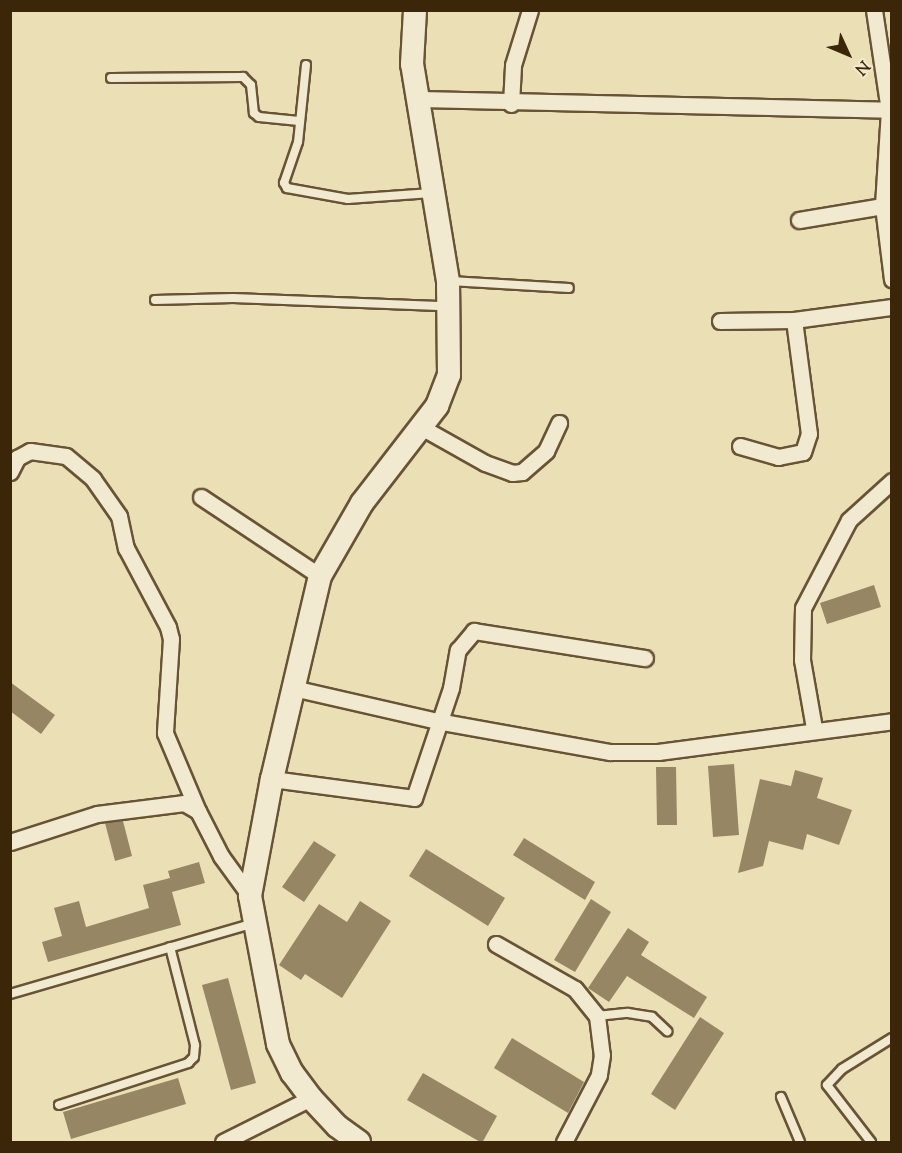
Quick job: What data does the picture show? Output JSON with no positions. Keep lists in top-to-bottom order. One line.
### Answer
{"north":"bottom right"}
